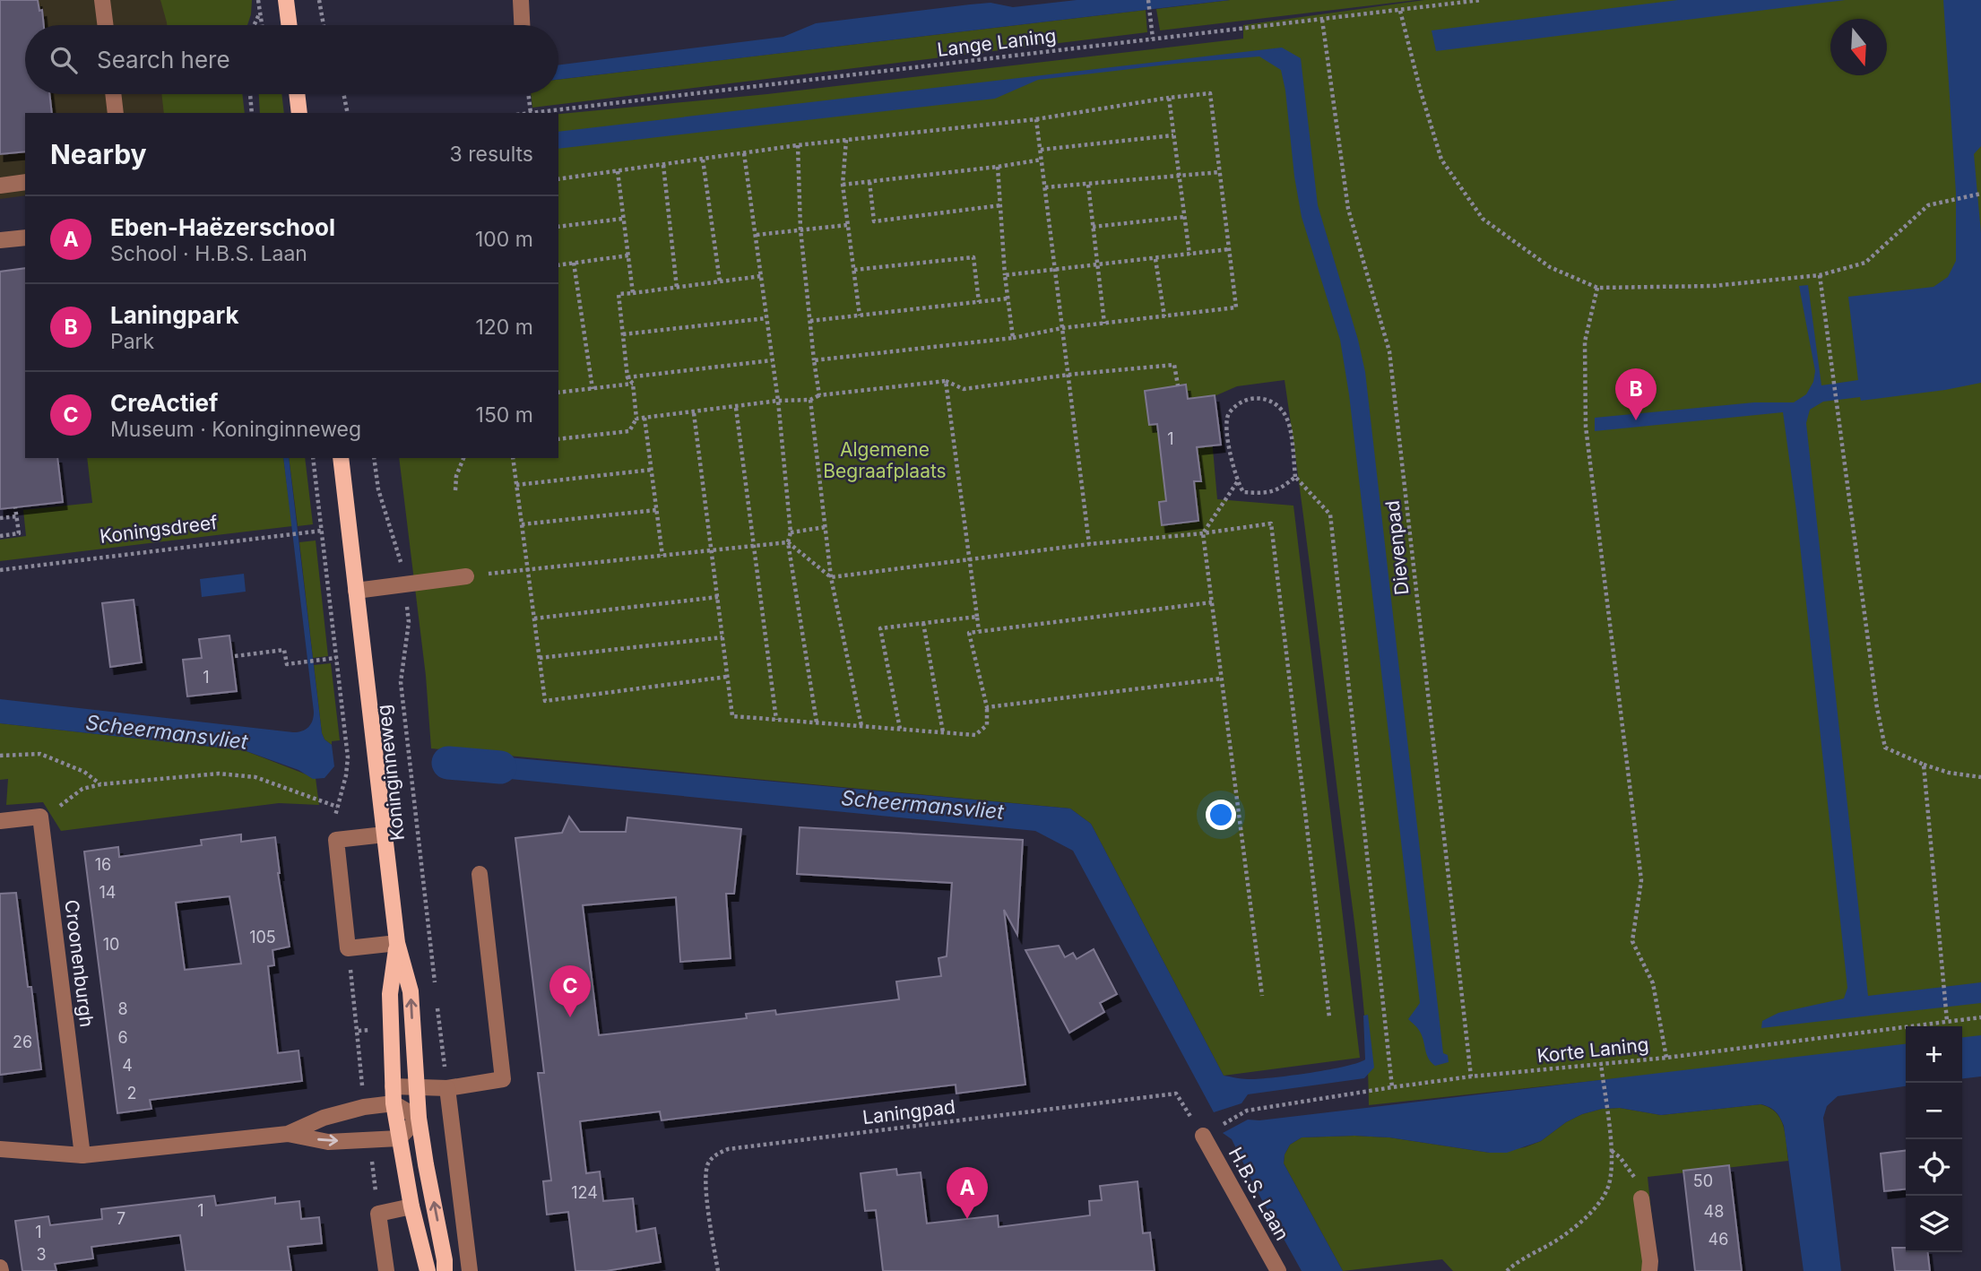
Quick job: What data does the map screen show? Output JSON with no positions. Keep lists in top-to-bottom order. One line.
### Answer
{"streets":{"main road":["Koninginneweg"],"street":["Croonenburgh","H.B.S. Laan"],"path":["Lange Laning","Koningsdreef","Dievenpad","Korte Laning","Laningpad"]},"crossings":[["Lange Laning","Dievenpad"],["Dievenpad","Korte Laning"],["Laningpad","H.B.S. Laan"]],"water":["Scheermansvliet"],"parks":["Algemene Begraafplaats"],"house_numbers":["1","1","16","14","105","10","8","6","26","4","2","50","124","1","48","7","1","46","3"],"north":"bottom","page":{"search":"Search here","heading":["Nearby","3 results"],"list":[{"mark":"A","name":"Eben-Haëzerschool","note":"School · H.B.S. Laan","value":"100 m"},{"mark":"B","name":"Laningpark","note":"Park","value":"120 m"},{"mark":"C","name":"CreActief","note":"Museum · Koninginneweg","value":"150 m"}],"pins":["B","C","A"],"map_buttons":["+","−"]}}
